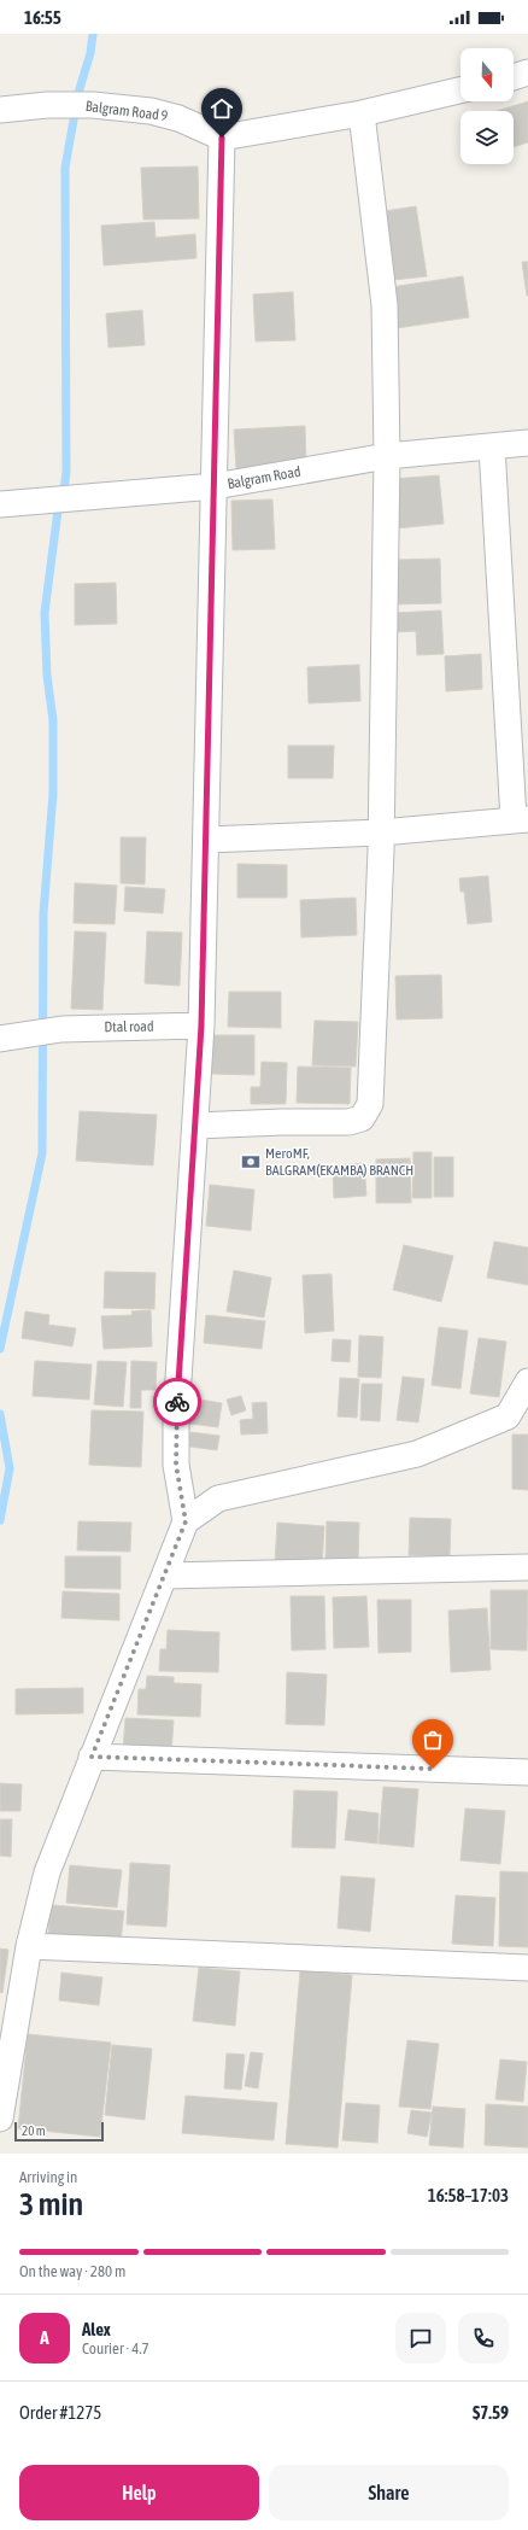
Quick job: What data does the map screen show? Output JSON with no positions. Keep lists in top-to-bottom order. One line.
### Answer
{"streets":{"street":["Balgram Road 9","Balgram Road","Dtal road"]},"places":{"bank":["MeroMF, BALGRAM(EKAMBA) BRANCH"]},"scale_bar":"20 m","north":"bottom","page":{"status":"16:55","scale":"20 m","heading":["3 min","Arriving in","16:58–17:03"],"panel":["Alex","Courier · 4.7","Order #1275","$7.59"],"bar":"On the way · 280 m","round":"A","buttons":["Help","Share"]}}
